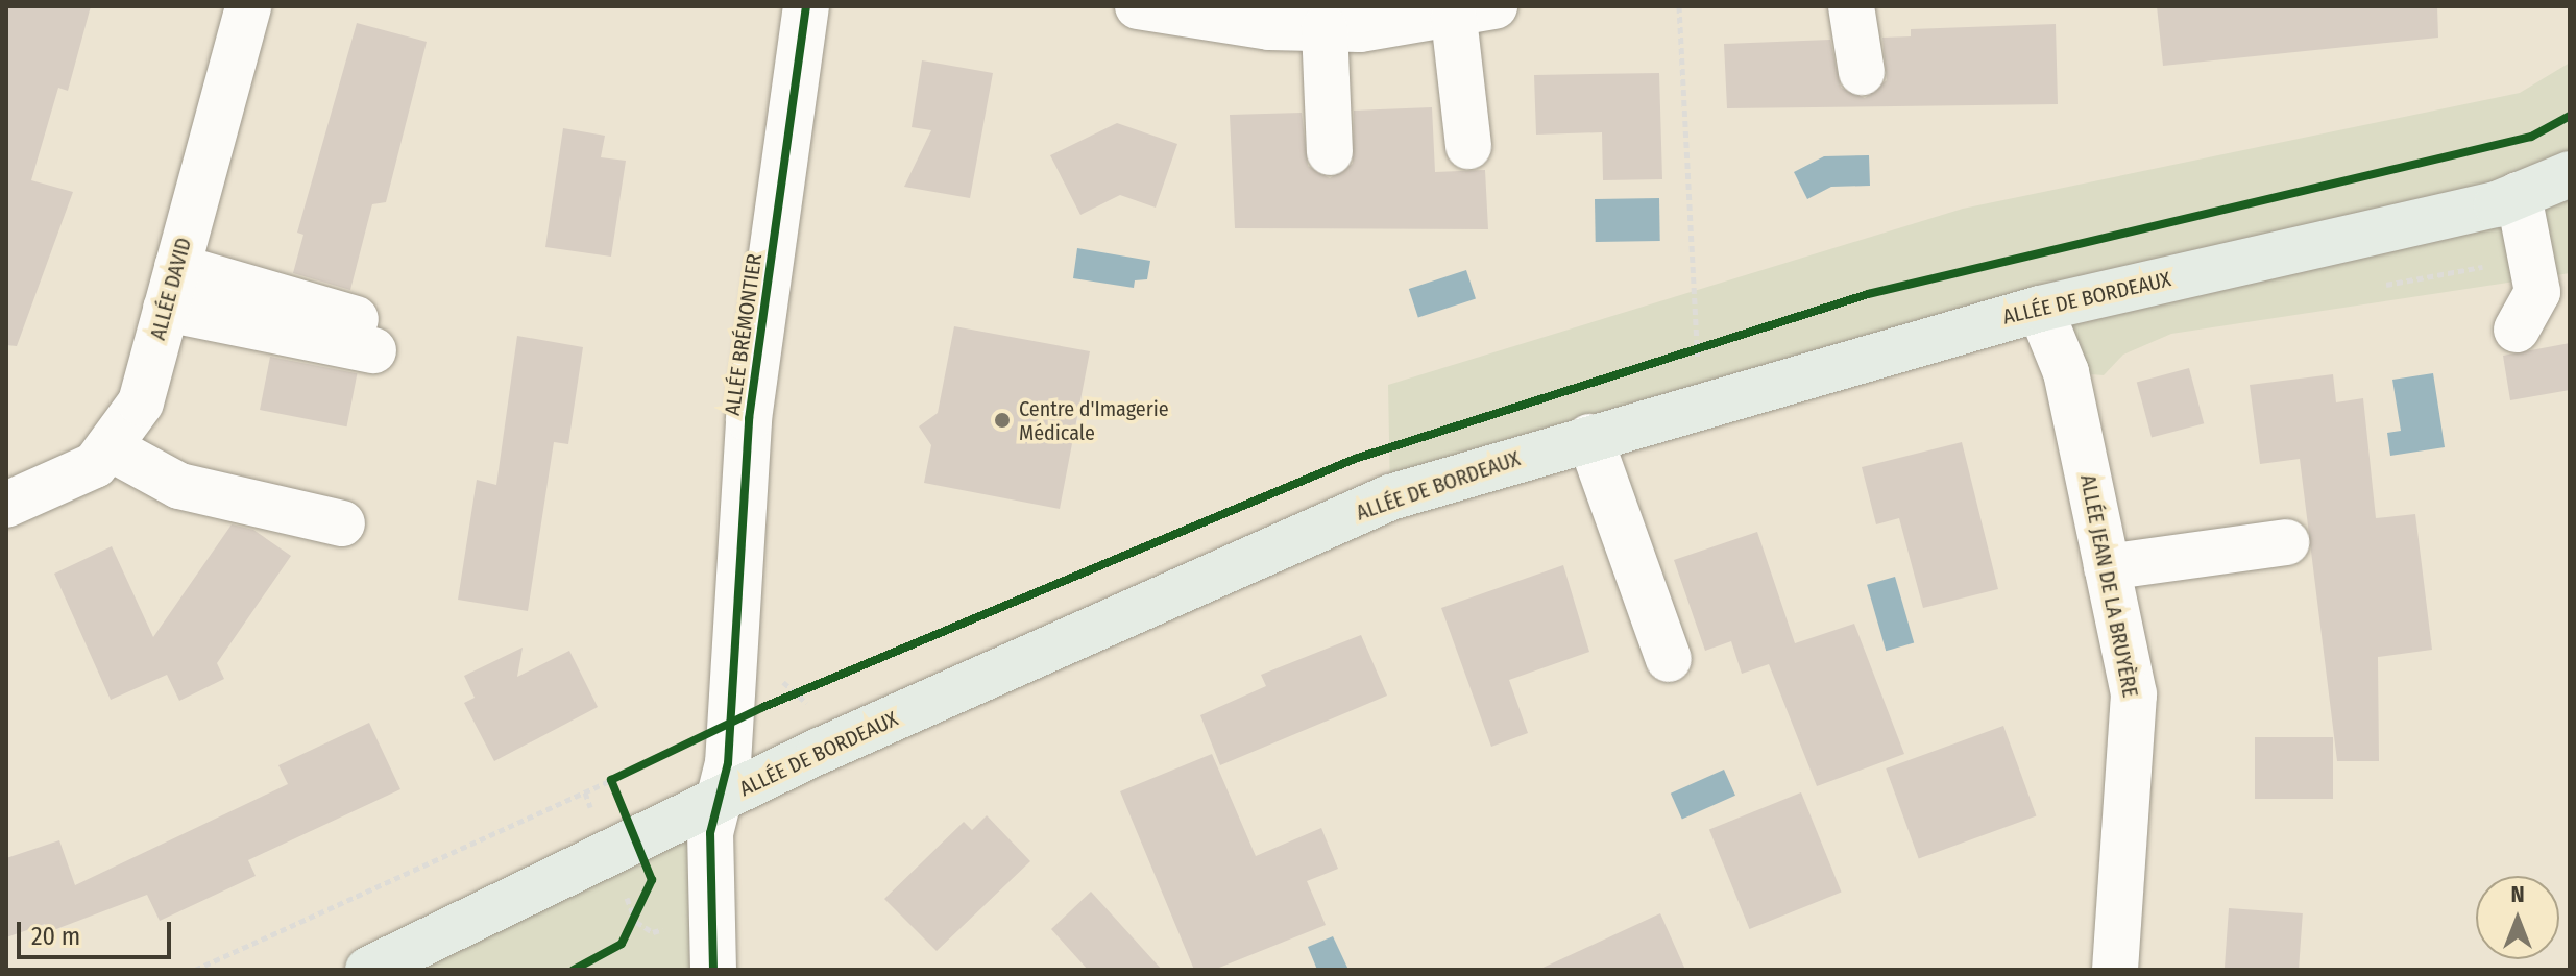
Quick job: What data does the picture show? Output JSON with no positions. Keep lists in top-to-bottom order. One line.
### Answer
{"streets":{"main road":["ALLÉE DE BORDEAUX"],"street":["ALLÉE DAVID","ALLÉE BRÉMONTIER","ALLÉE JEAN DE LA BRUYÈRE"]},"crossings":[["ALLÉE DE BORDEAUX","ALLÉE BRÉMONTIER"],["ALLÉE DE BORDEAUX","ALLÉE JEAN DE LA BRUYÈRE"]],"places":["Centre d'Imagerie Médicale"],"scale_bar":"20 m","north":"top"}
